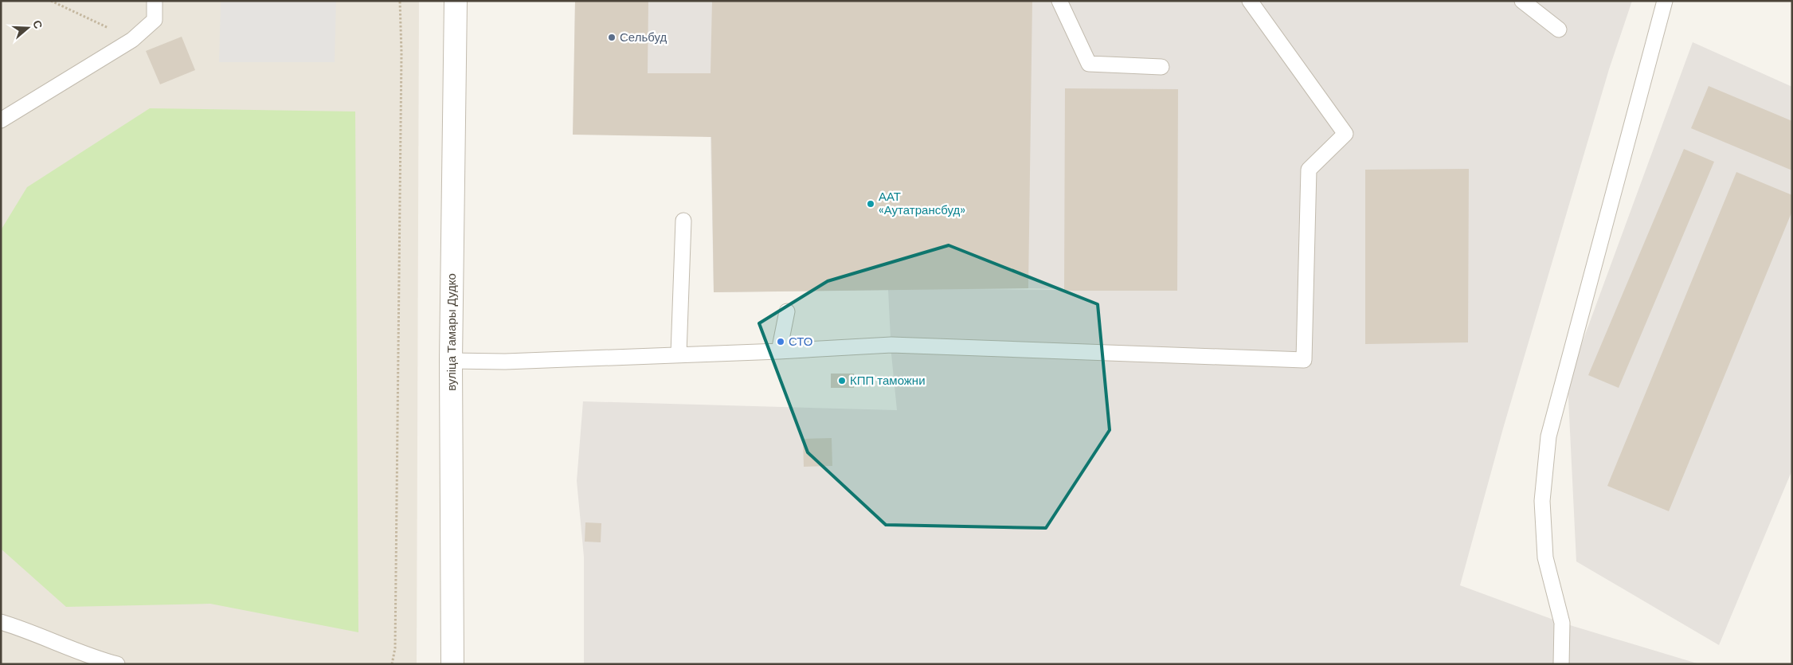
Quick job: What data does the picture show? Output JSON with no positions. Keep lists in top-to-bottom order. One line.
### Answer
{"streets":{"street":["вуліца Тамары Дудко"]},"places":["Сельбуд","ААТ «Аутатрансбуд»","СТО","КПП таможни"],"north":"right"}
